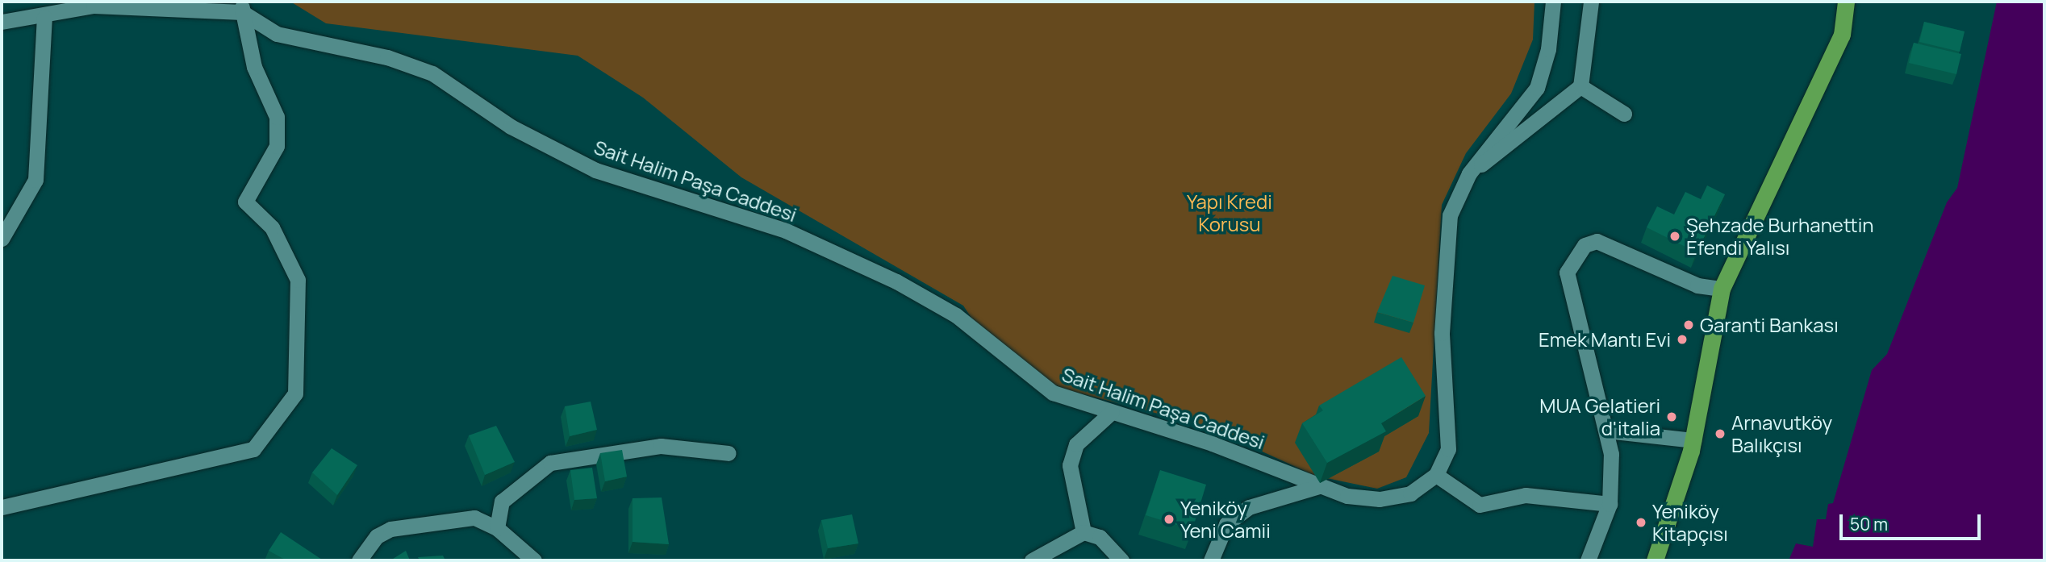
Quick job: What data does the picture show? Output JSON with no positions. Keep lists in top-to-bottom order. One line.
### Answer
{"streets":{"street":["Sait Halim Paşa Caddesi"]},"parks":["Yapı Kredi Korusu"],"places":["Şehzade Burhanettin Efendi Yalısı","Garanti Bankası","Emek Mantı Evi","MUA Gelatieri d'italia","Arnavutköy Balıkçısı","Yeniköy Yeni Camii","Yeniköy Kitapçısı"],"scale_bar":"50 m"}
